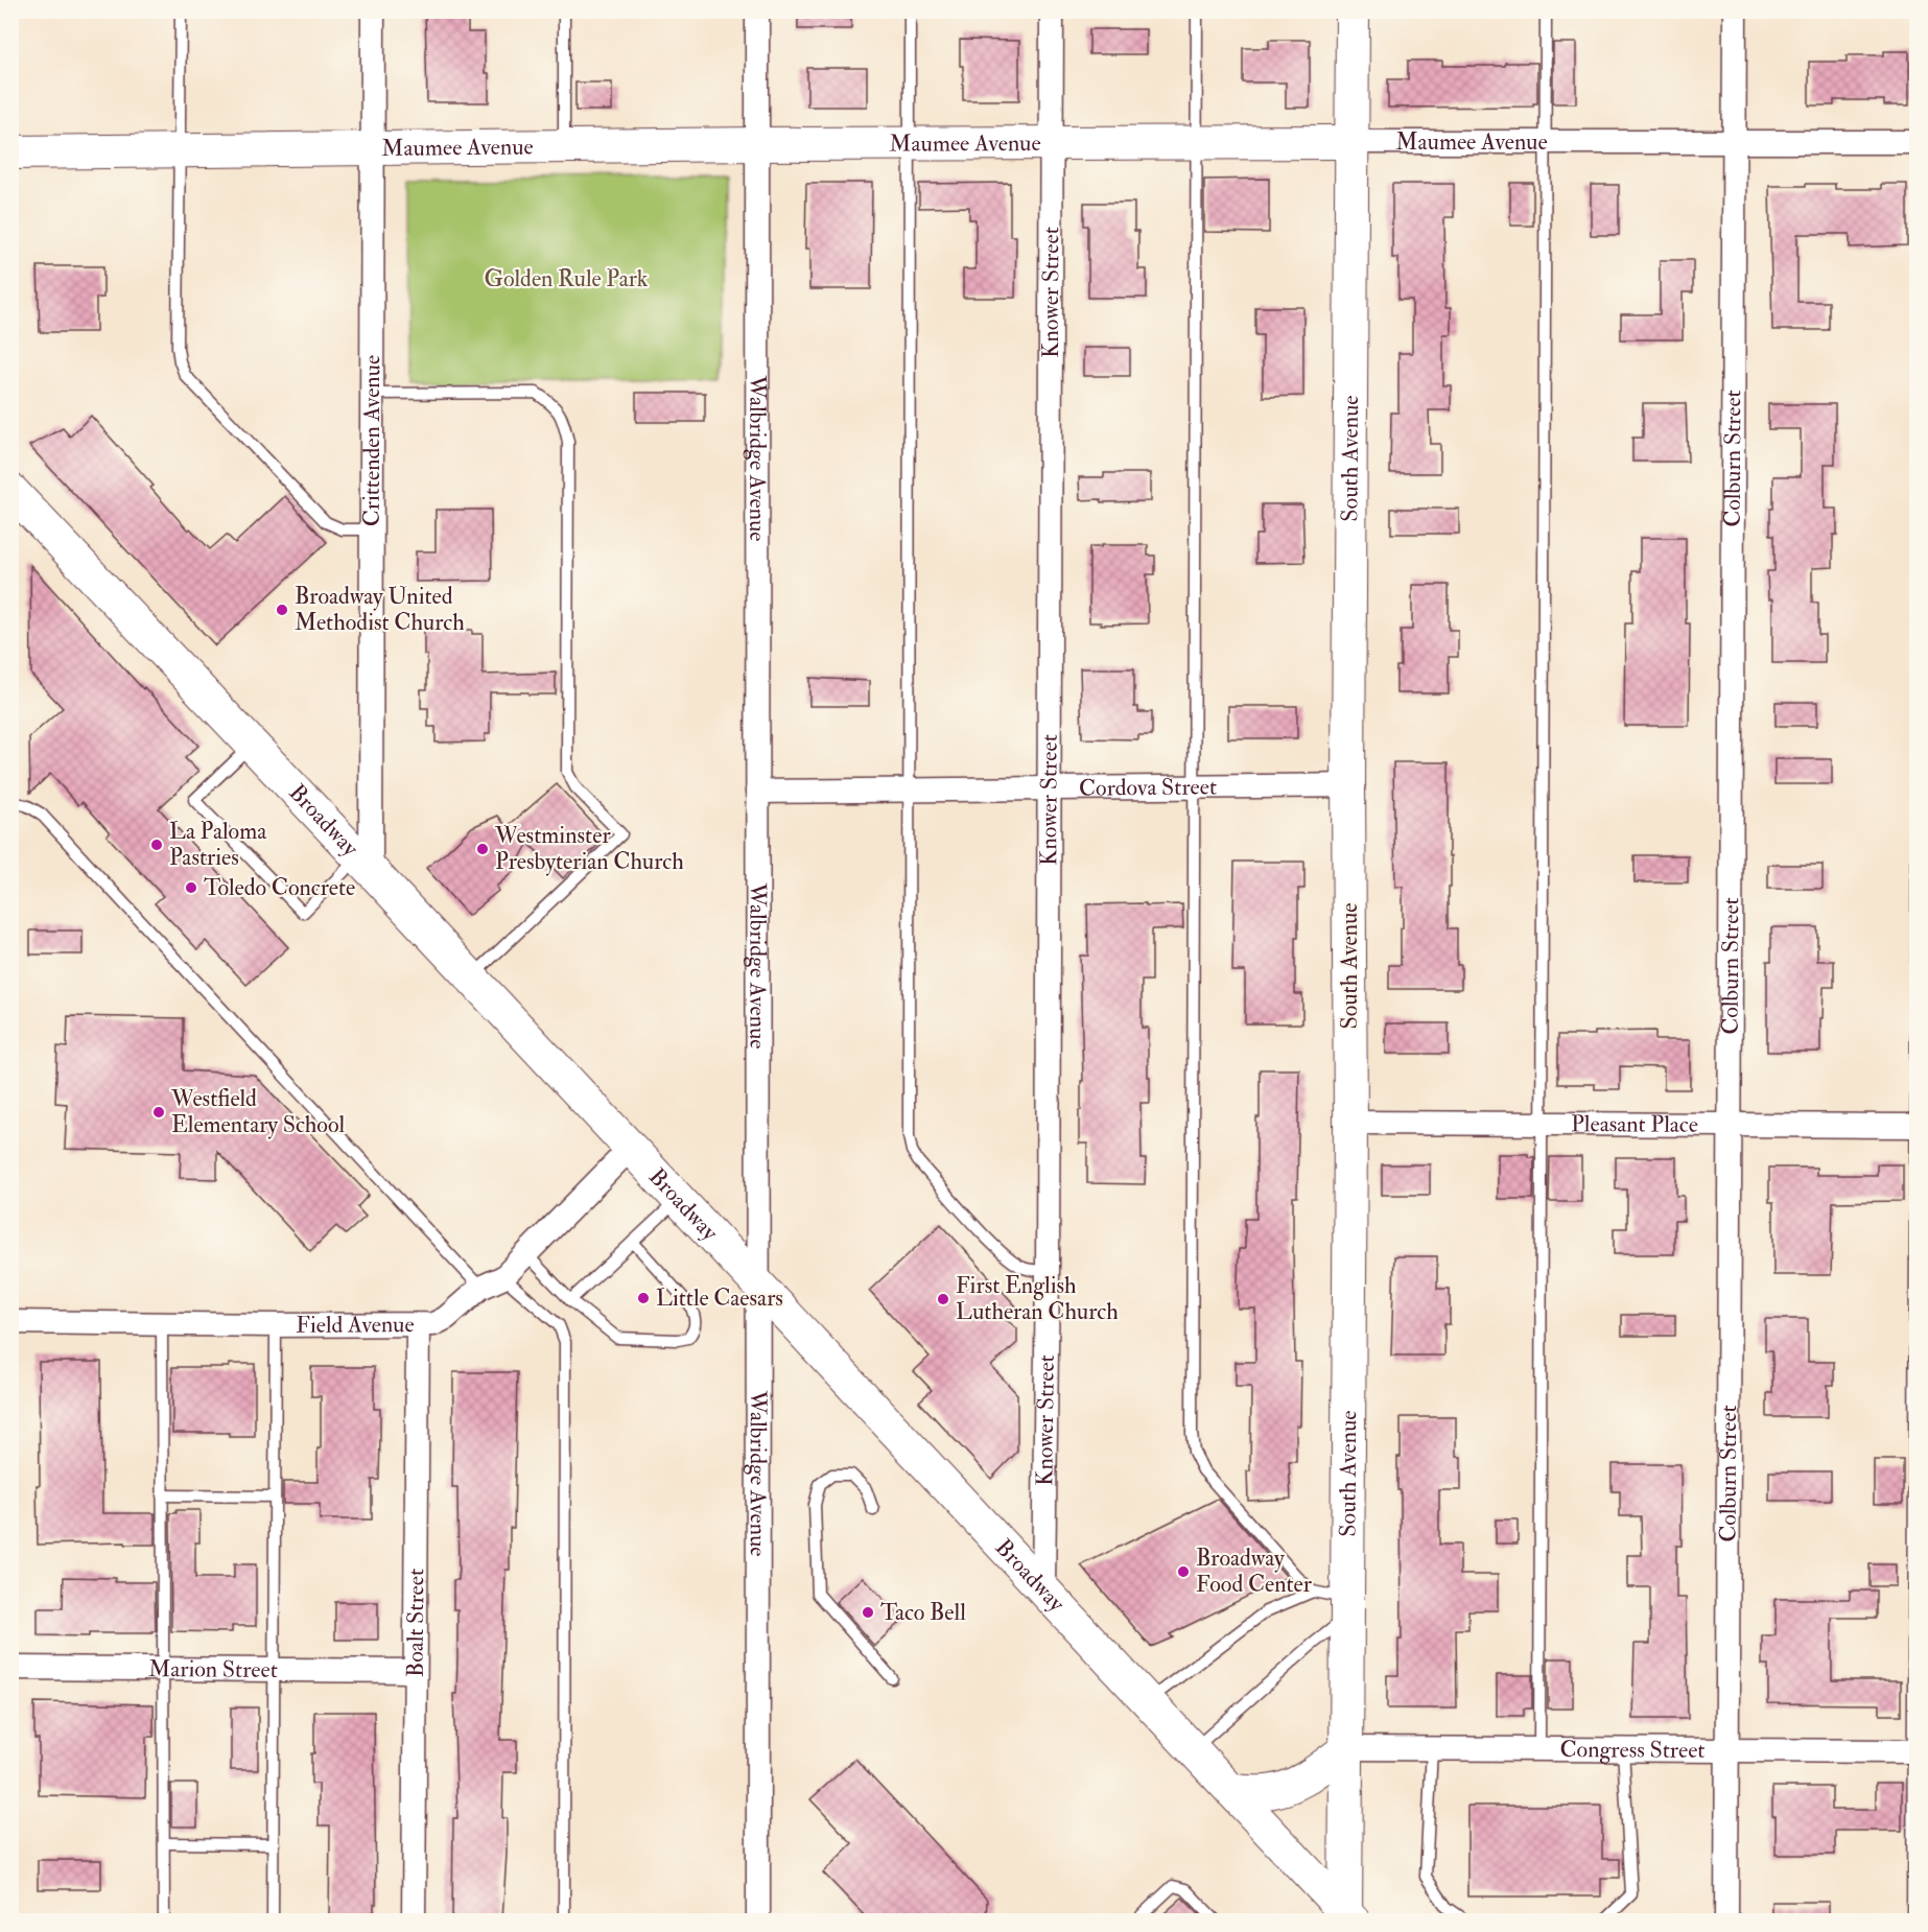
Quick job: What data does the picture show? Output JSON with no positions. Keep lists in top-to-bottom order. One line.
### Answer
{"streets":{"street":["Maumee Avenue","Knower Street","Crittenden Avenue","Walbridge Avenue","South Avenue","Colburn Street","Cordova Street","Broadway","Pleasant Place","Field Avenue","Boalt Street","Marion Street","Congress Street"]},"crossings":[["Maumee Avenue","Knower Street"],["Maumee Avenue","Crittenden Avenue"],["Maumee Avenue","Walbridge Avenue"],["Maumee Avenue","South Avenue"],["Maumee Avenue","Colburn Street"],["Knower Street","Cordova Street"],["Knower Street","Broadway"],["Crittenden Avenue","Broadway"],["Walbridge Avenue","Cordova Street"],["Walbridge Avenue","Broadway"],["South Avenue","Cordova Street"],["South Avenue","Broadway"],["South Avenue","Pleasant Place"],["South Avenue","Congress Street"],["Colburn Street","Pleasant Place"],["Colburn Street","Congress Street"],["Broadway","Field Avenue"],["Field Avenue","Boalt Street"],["Boalt Street","Marion Street"]],"parks":["Golden Rule Park"],"places":["Broadway United Methodist Church","La Paloma Pastries","Westminster Presbyterian Church","Toledo Concrete","Westfield Elementary School","Little Caesars","First English Lutheran Church","Broadway Food Center","Taco Bell"]}
